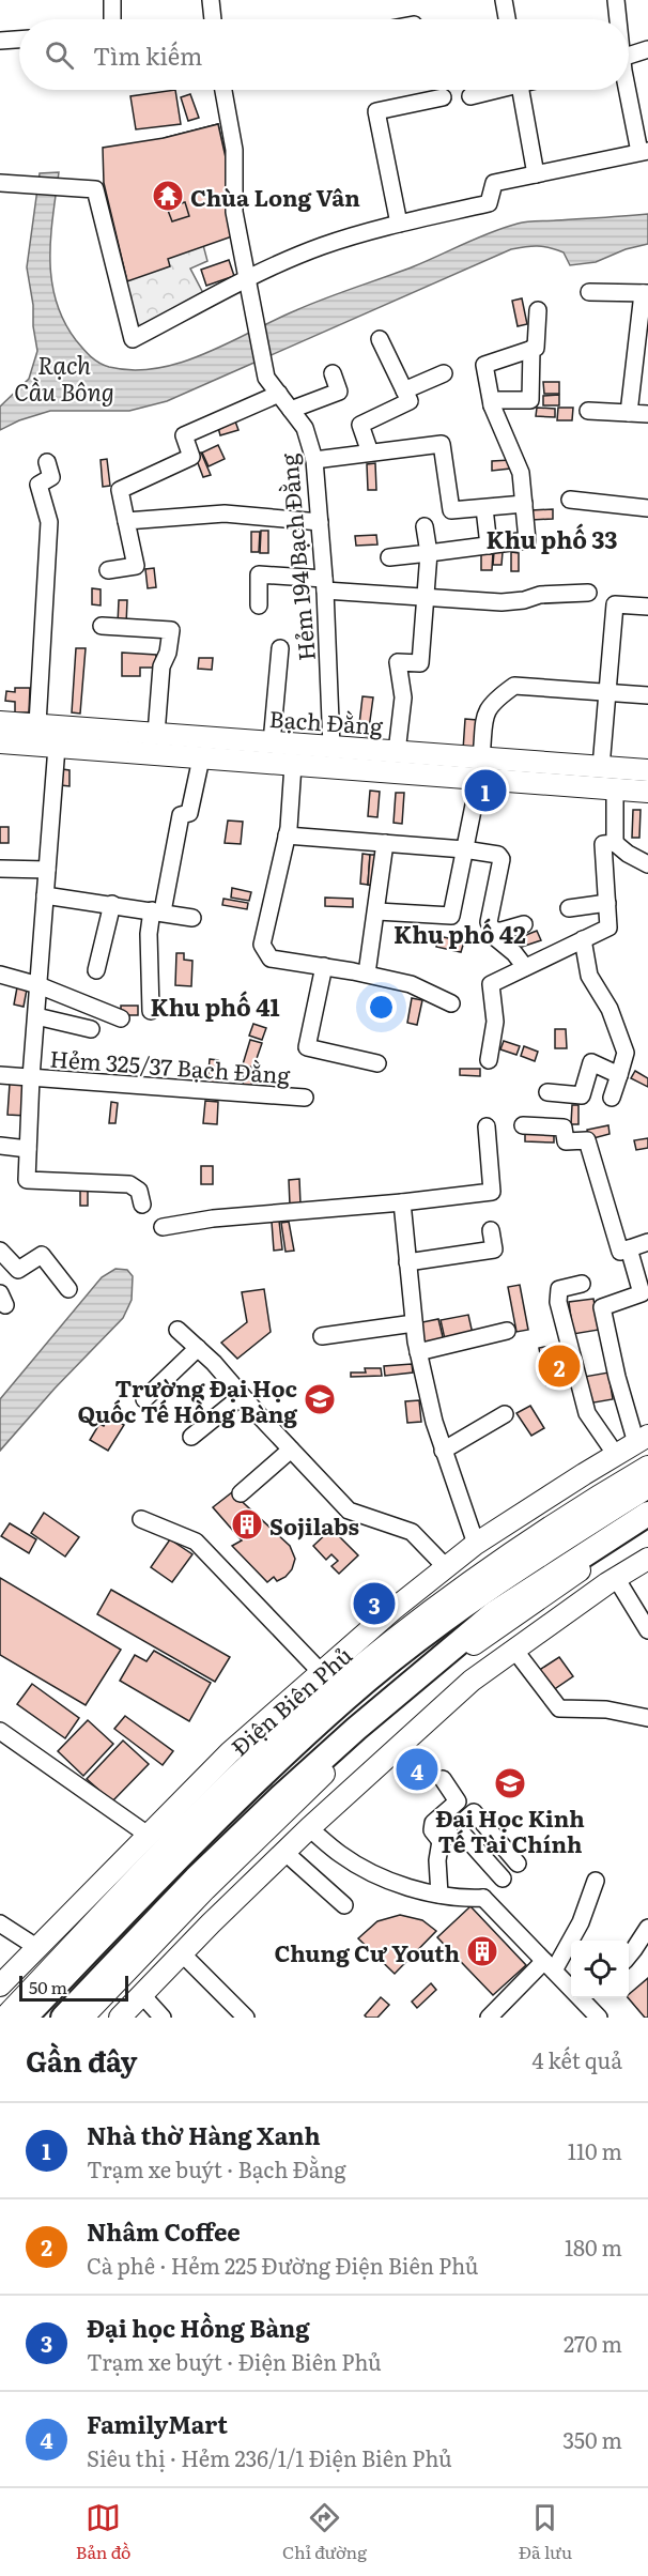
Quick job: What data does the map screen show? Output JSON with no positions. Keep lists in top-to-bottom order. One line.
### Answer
{"streets":{"highway":["Điện Biên Phủ"],"main road":["Bạch Đằng"],"street":["Hẻm 194 Bạch Đằng","Hẻm 325/37 Bạch Đằng"]},"crossings":[["Hẻm 194 Bạch Đằng","Bạch Đằng"]],"districts":["Khu phố 33","Khu phố 42","Khu phố 41"],"water":["Rạch Cầu Bông"],"places":{"temple":["Chùa Long Vân"],"school or university":["Trường Đại Học Quốc Tế Hồng Bàng","Đại Học Kinh Tế Tài Chính"],"building":["Sojilabs","Chung Cư Youth"]},"scale_bar":"50 m","page":{"search":"Tìm kiếm","pins":["1","2","3","4"],"scale":"50 m","heading":["Gần đây","4 kết quả"],"list":[{"mark":"1","name":"Nhà thờ Hàng Xanh","note":"Trạm xe buýt · Bạch Đằng","value":"110 m"},{"mark":"2","name":"Nhâm Coffee","note":"Cà phê · Hẻm 225 Đường Điện Biên Phủ","value":"180 m"},{"mark":"3","name":"Đại học Hồng Bàng","note":"Trạm xe buýt · Điện Biên Phủ","value":"270 m"},{"mark":"4","name":"FamilyMart","note":"Siêu thị · Hẻm 236/1/1 Điện Biên Phủ","value":"350 m"}],"nav":["Bản đồ","Chỉ đường","Đã lưu"]}}
